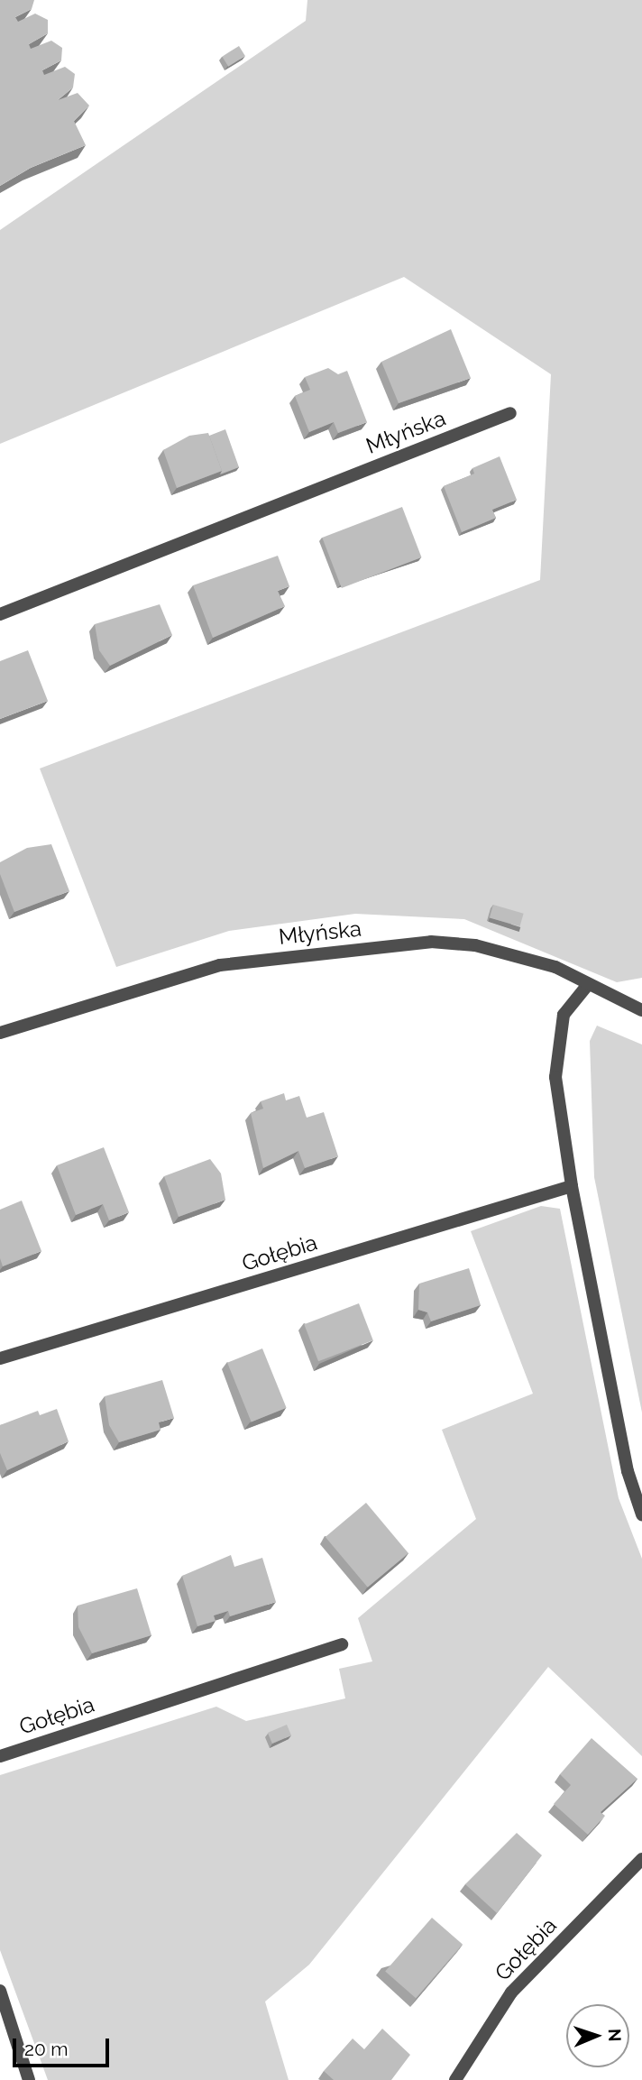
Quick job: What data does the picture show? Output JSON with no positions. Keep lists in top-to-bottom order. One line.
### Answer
{"streets":{"street":["Młyńska","Gołębia"]},"scale_bar":"20 m","north":"right"}
